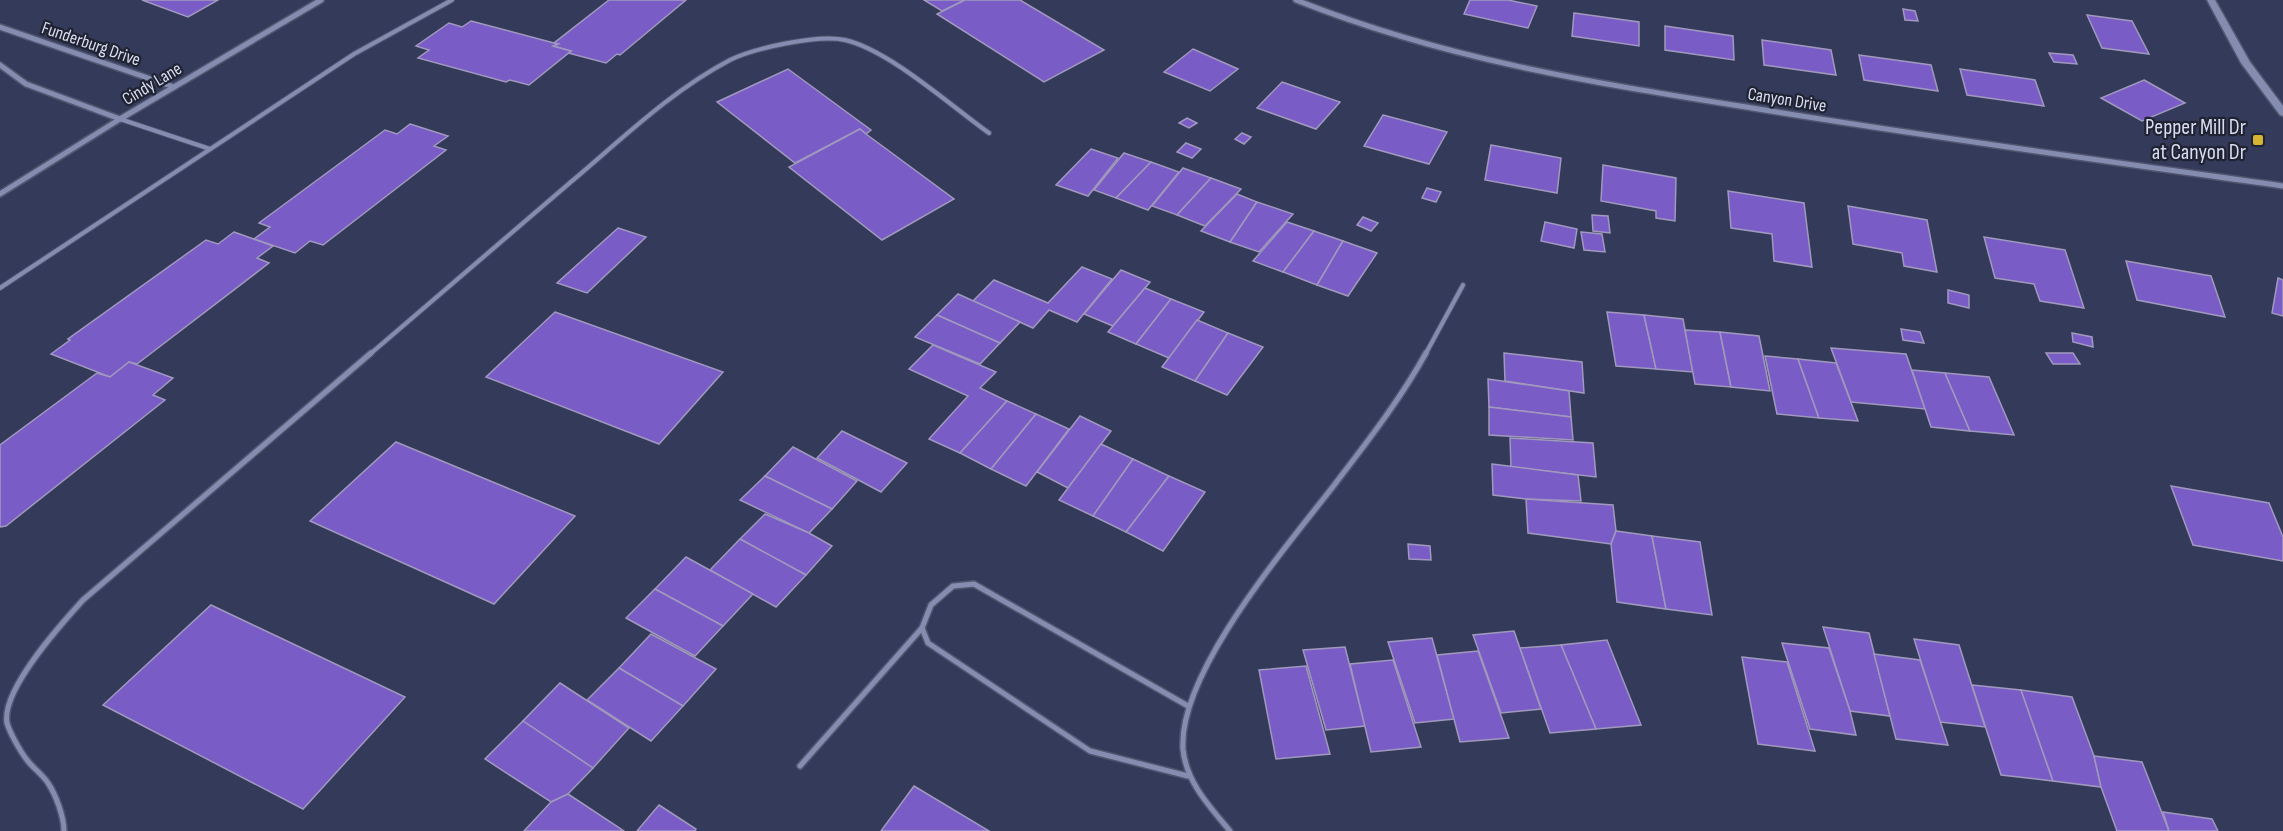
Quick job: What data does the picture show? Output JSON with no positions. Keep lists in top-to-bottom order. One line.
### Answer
{"streets":{"street":["Funderburg Drive","Cindy Lane","Canyon Drive"]},"crossings":[["Funderburg Drive","Cindy Lane"]],"places":{"transit":["Pepper Mill Dr at Canyon Dr"]}}
